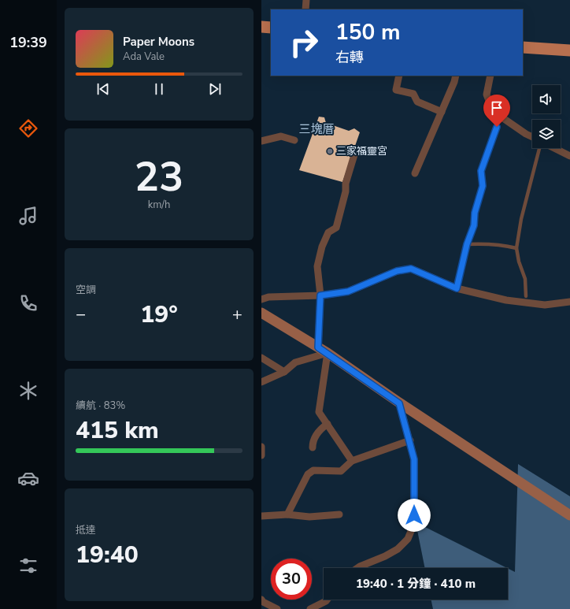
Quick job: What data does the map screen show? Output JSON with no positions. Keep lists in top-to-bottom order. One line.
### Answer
{"districts":["三塊厝"],"places":["三家福靈宮"],"page":{"tabs":"19:39","turn":["150 m","右轉"],"song":["Paper Moons","Ada Vale"],"tile":[["23","km/h"],"空調",["續航 · 83%","415 km"],["抵達","19:40"]],"heat":["−","19°","+"],"limit":"30","trip":"19:40 · 1 分鐘 · 410 m"}}
